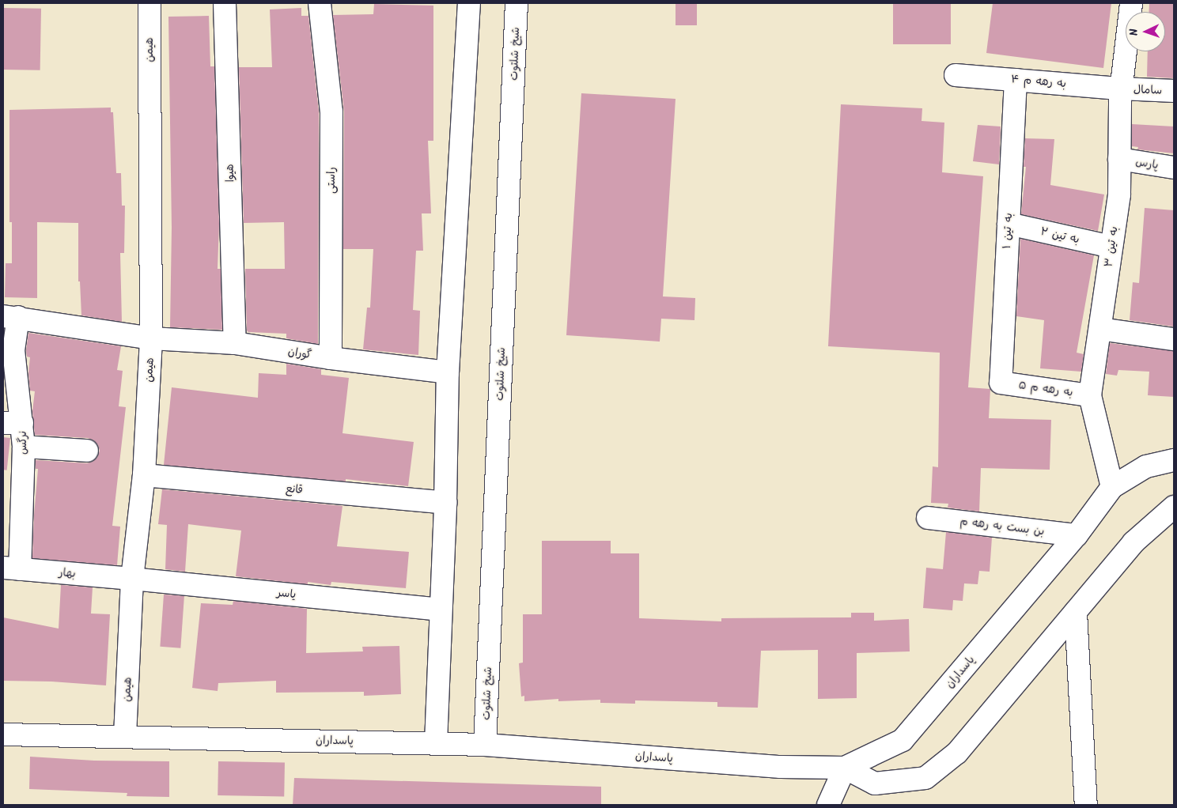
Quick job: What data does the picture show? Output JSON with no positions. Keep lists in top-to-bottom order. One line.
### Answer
{"streets":{"street":["هیمن","شیخ شلتوت","به رهه م ۴","سامال","پارس","هیوا","راستی","به تین ۱","به تین ۲","به تین ۳","گوران","به رهه م ۵","نرگس","قانع","بن بست به رهه م","بهار","یاسر","پاسداران"]},"crossings":[["هیمن","گوران"],["هیمن","قانع"],["هیمن","بهار"],["هیمن","یاسر"],["هیمن","پاسداران"],["شیخ شلتوت","پاسداران"],["به رهه م ۴","سامال"],["به رهه م ۴","به تین ۱"],["به رهه م ۴","به تین ۳"],["سامال","به تین ۳"],["پارس","به تین ۳"],["هیوا","گوران"],["راستی","گوران"],["به تین ۱","به تین ۲"],["به تین ۱","به رهه م ۵"],["به تین ۲","به تین ۳"],["به تین ۳","به رهه م ۵"],["به تین ۳","پاسداران"],["گوران","نرگس"],["نرگس","بهار"],["بن بست به رهه م","پاسداران"],["بهار","یاسر"]],"north":"left"}
